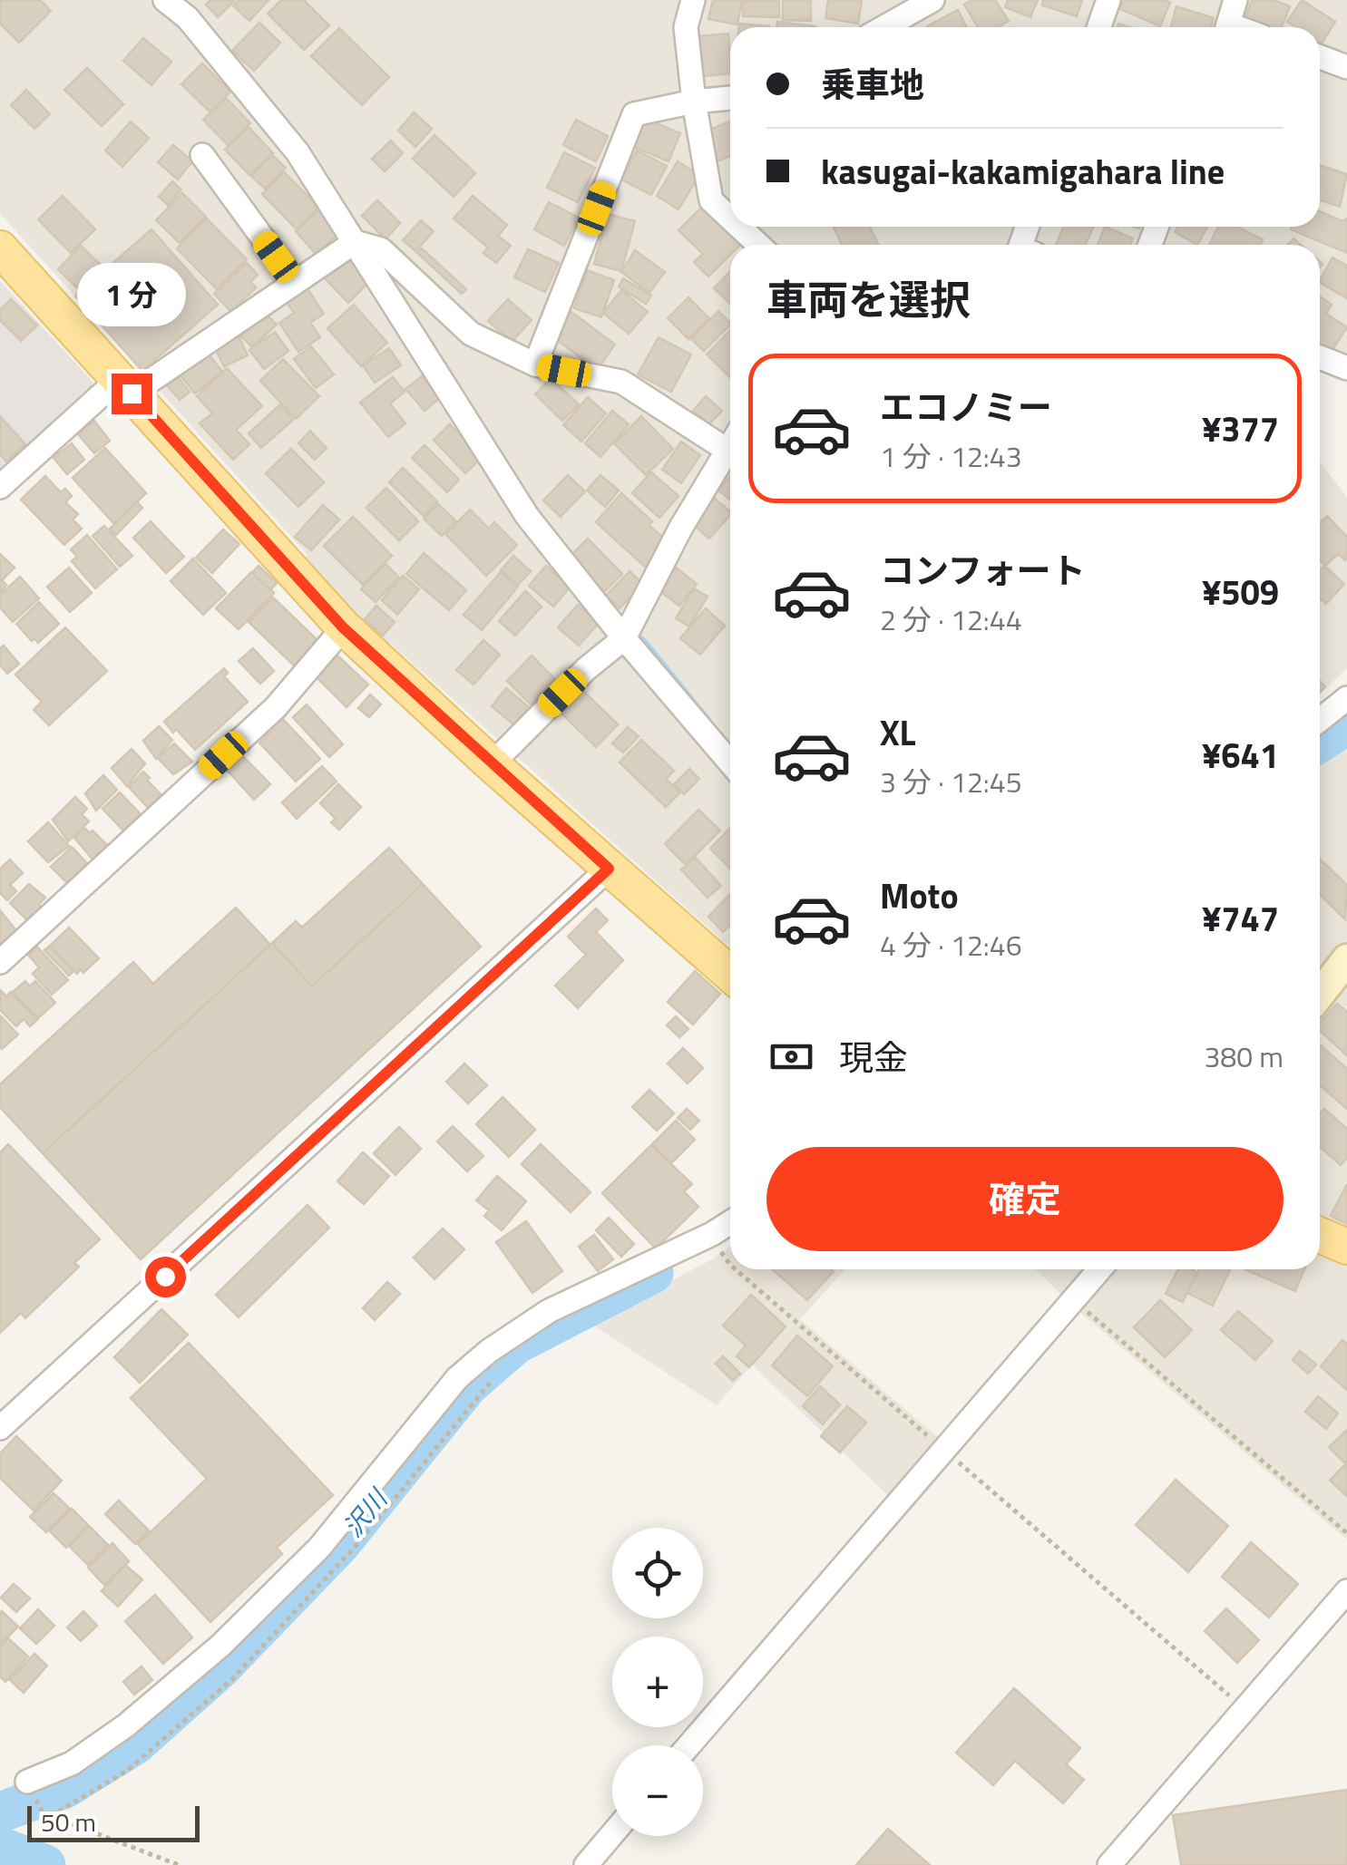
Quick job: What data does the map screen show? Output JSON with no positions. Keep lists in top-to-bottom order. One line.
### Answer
{"water":["沢川"],"scale_bar":"50 m","page":{"banner":["乗車地","kasugai-kakamigahara line"],"heading":"車両を選択","bubble":"1 分","list":[{"name":"エコノミー","note":"1 分 · 12:43","value":"¥377"},{"name":"コンフォート","note":"2 分 · 12:44","value":"¥509"},{"name":"XL","note":"3 分 · 12:45","value":"¥641"},{"name":"Moto","note":"4 分 · 12:46","value":"¥747"}],"pay":["現金","380 m"],"buttons":"確定","map_buttons":["+","−"],"scale":"50 m"}}
